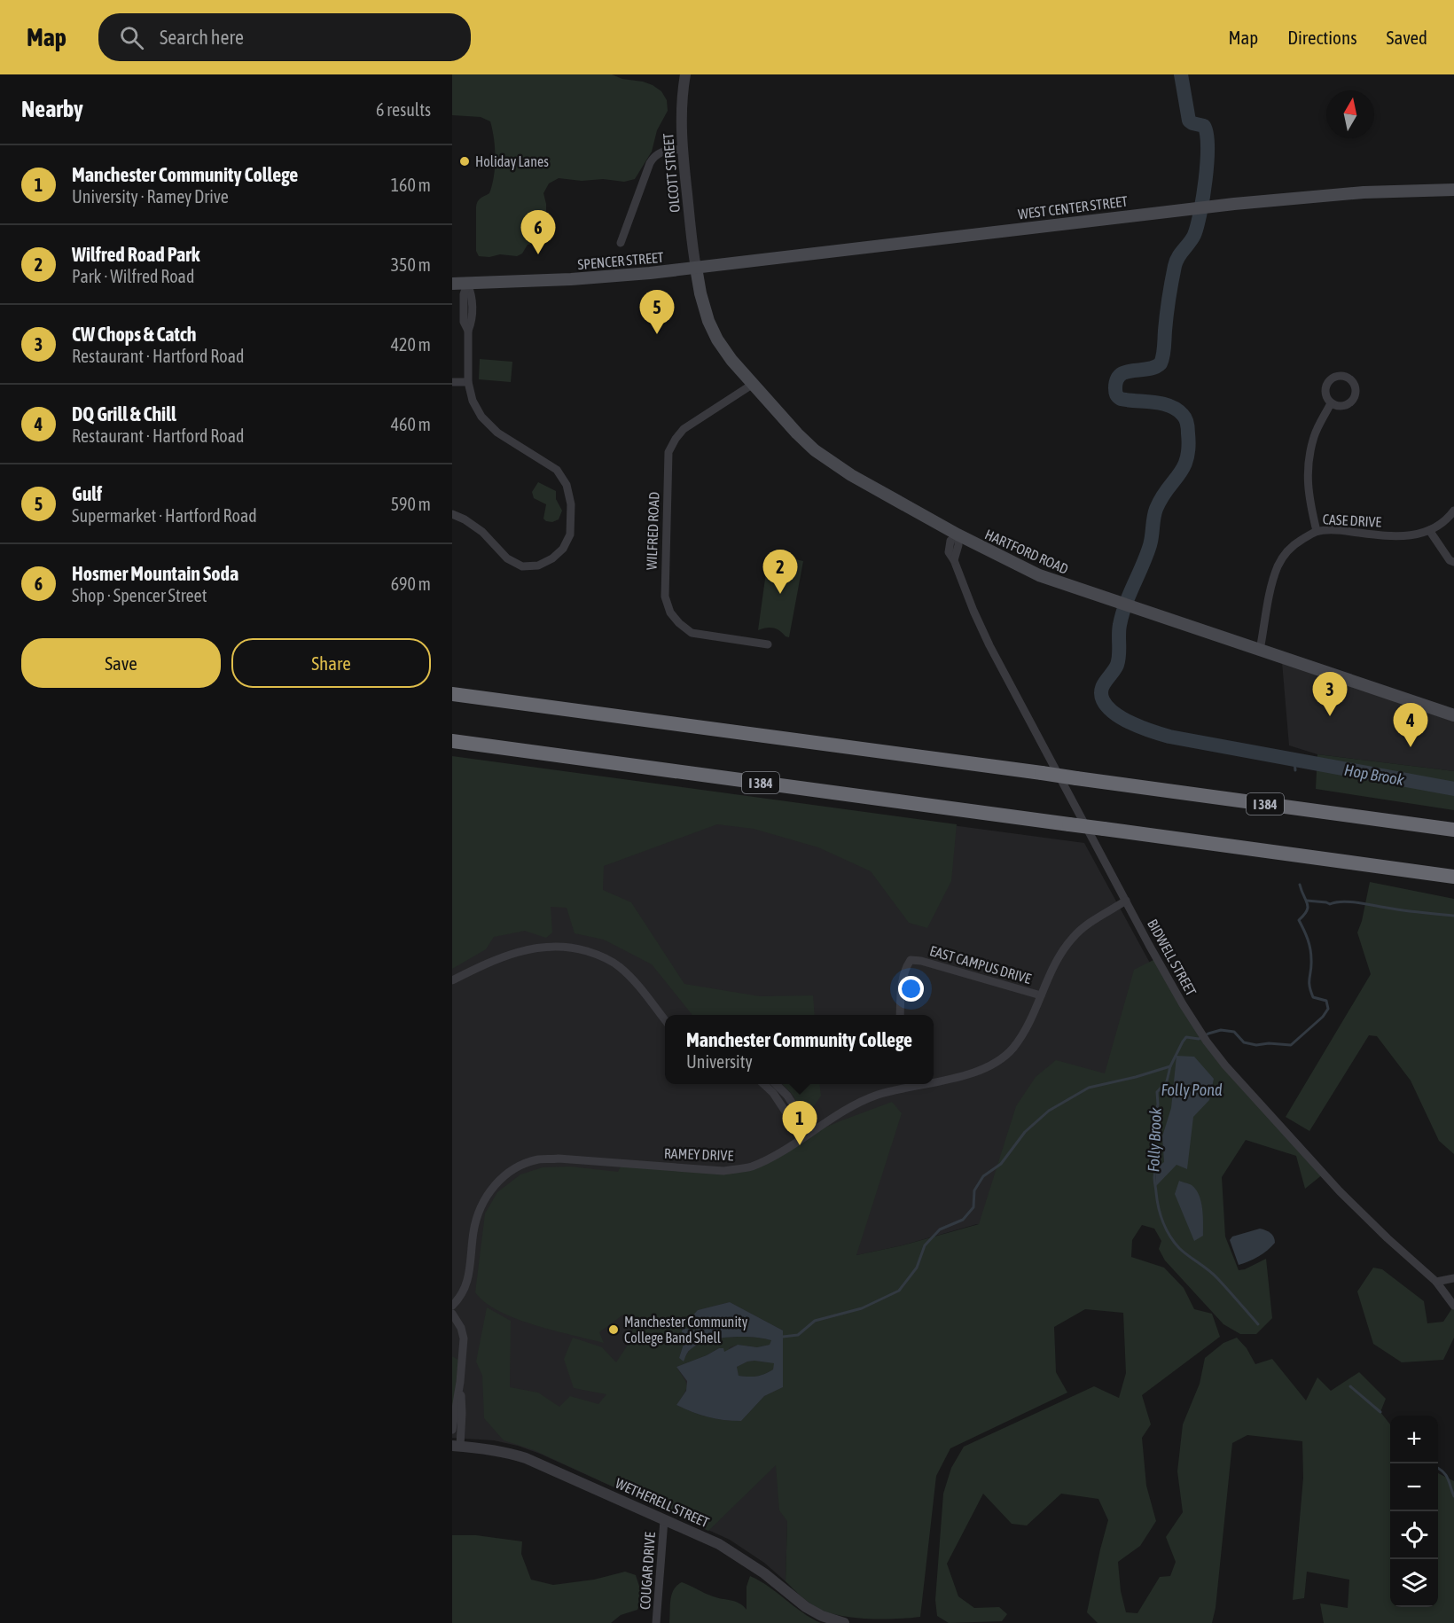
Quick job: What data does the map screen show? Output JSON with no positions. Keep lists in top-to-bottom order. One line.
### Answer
{"streets":{"highway":["I 384"],"main road":["WEST CENTER STREET","SPENCER STREET","HARTFORD ROAD"],"street":["OLCOTT STREET","CASE DRIVE","WILFRED ROAD","BIDWELL STREET","EAST CAMPUS DRIVE","RAMEY DRIVE","WETHERELL STREET","COUGAR DRIVE"]},"crossings":[["OLCOTT STREET","WEST CENTER STREET"],["OLCOTT STREET","SPENCER STREET"],["OLCOTT STREET","HARTFORD ROAD"],["WEST CENTER STREET","SPENCER STREET"],["WEST CENTER STREET","HARTFORD ROAD"],["SPENCER STREET","HARTFORD ROAD"],["CASE DRIVE","HARTFORD ROAD"],["WILFRED ROAD","HARTFORD ROAD"],["HARTFORD ROAD","BIDWELL STREET"],["BIDWELL STREET","RAMEY DRIVE"],["EAST CAMPUS DRIVE","RAMEY DRIVE"],["WETHERELL STREET","COUGAR DRIVE"]],"water":["Hop Brook","Folly Pond","Folly Brook"],"places":["Holiday Lanes","Manchester Community College Band Shell"],"north":"top","page":{"header":"Map","search":"Search here","nav":["Map","Directions","Saved"],"heading":["Nearby","6 results"],"list":[{"mark":"1","name":"Manchester Community College","note":"University · Ramey Drive","value":"160 m"},{"mark":"2","name":"Wilfred Road Park","note":"Park · Wilfred Road","value":"350 m"},{"mark":"3","name":"CW Chops & Catch","note":"Restaurant · Hartford Road","value":"420 m"},{"mark":"4","name":"DQ Grill & Chill","note":"Restaurant · Hartford Road","value":"460 m"},{"mark":"5","name":"Gulf","note":"Supermarket · Hartford Road","value":"590 m"},{"mark":"6","name":"Hosmer Mountain Soda","note":"Shop · Spencer Street","value":"690 m"}],"pins":["6","5","2","3","4","1"],"buttons":["Save","Share"],"popup":["Manchester Community College","University"],"map_buttons":["+","−"]}}
